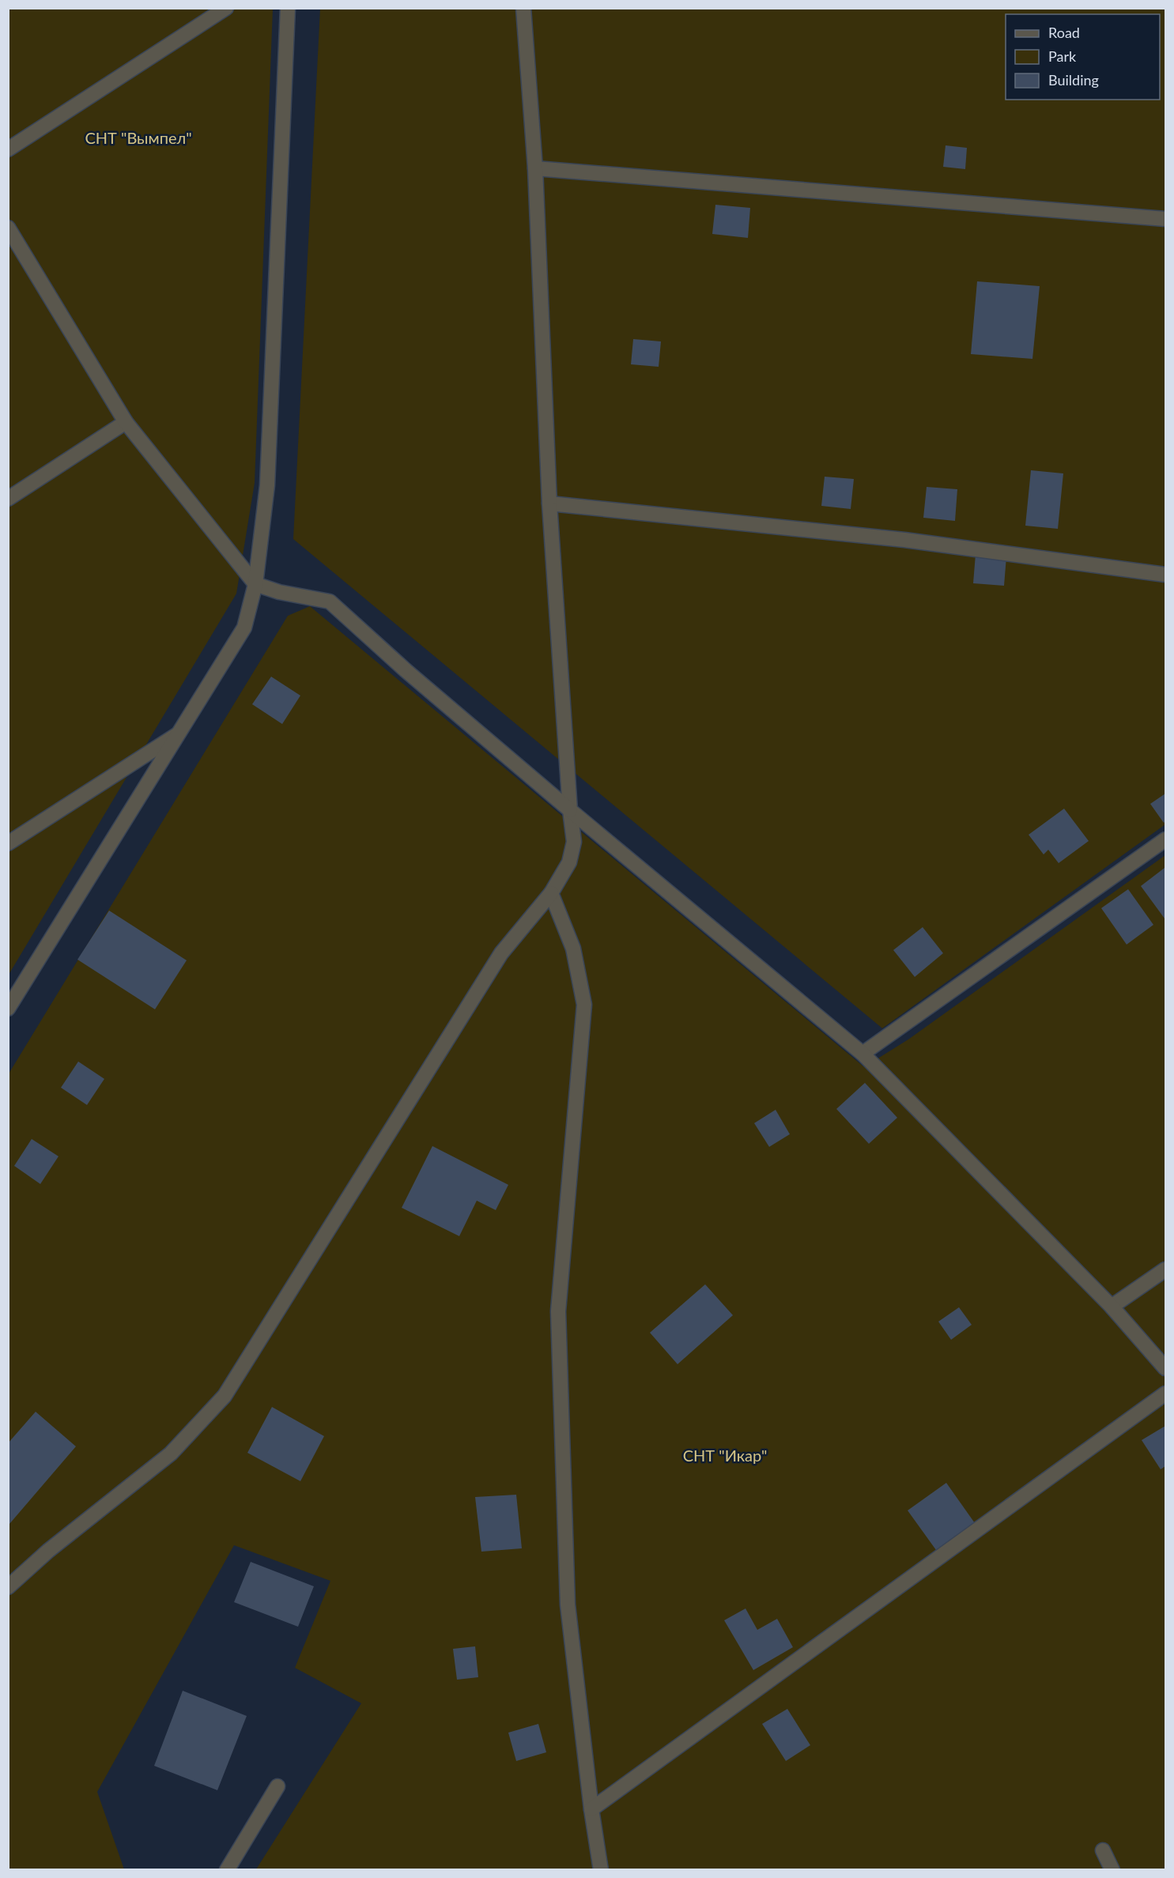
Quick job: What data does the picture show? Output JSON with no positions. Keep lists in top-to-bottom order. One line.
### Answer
{"parks":["СНТ \"Вымпел\"","СНТ \"Икар\""],"legend":["Road","Park","Building"]}
